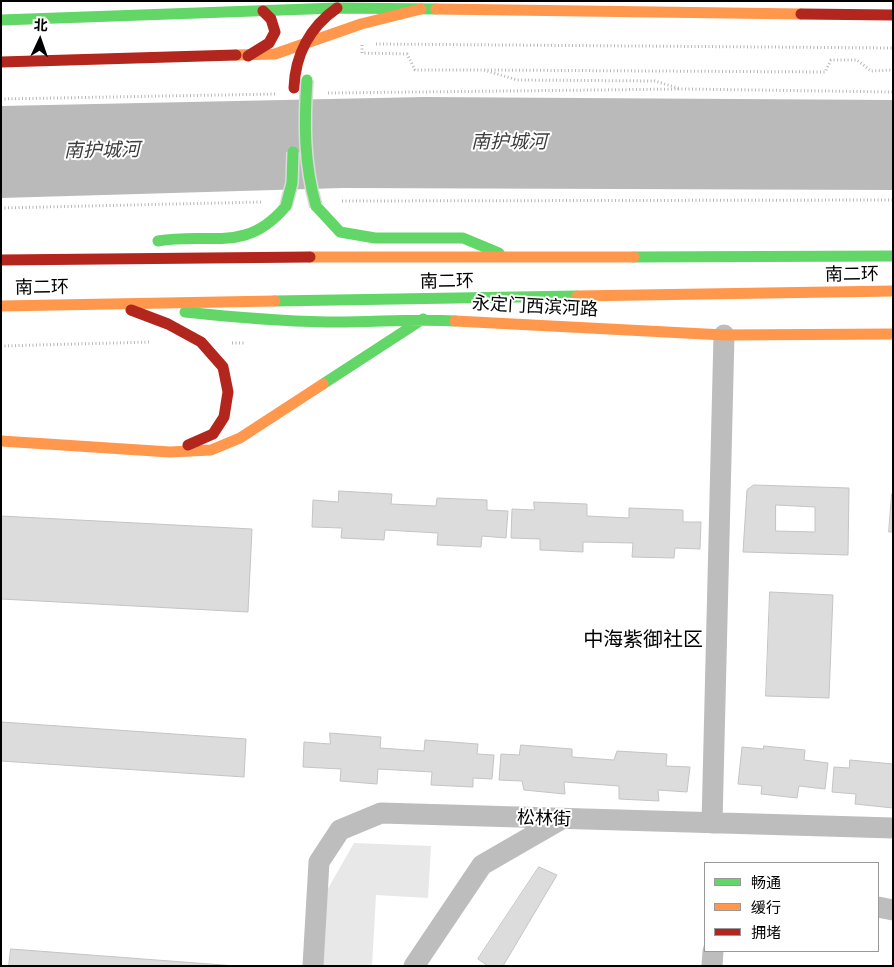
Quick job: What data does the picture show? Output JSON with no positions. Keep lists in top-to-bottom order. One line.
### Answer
{"streets":{"main road":["南二环","永定门西滨河路"],"street":["松林街"]},"crossings":[["南二环","永定门西滨河路"]],"districts":["中海紫御社区"],"water":["南护城河"],"legend":["畅通","缓行","拥堵"],"north":"top"}
